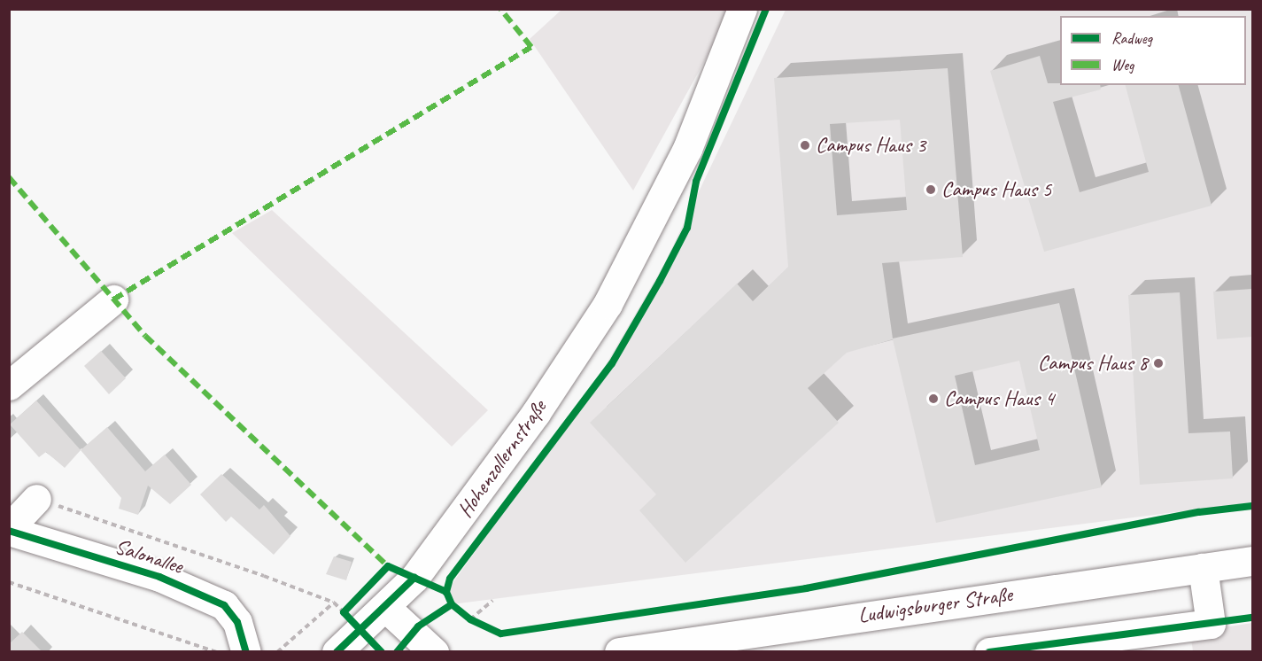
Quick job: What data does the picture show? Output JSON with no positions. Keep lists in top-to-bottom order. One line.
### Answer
{"streets":{"main road":["Hohenzollernstraße","Salonallee","Ludwigsburger Straße"]},"places":["Campus Haus 3","Campus Haus 5","Campus Haus 8","Campus Haus 4"],"legend":["Radweg","Weg"]}
